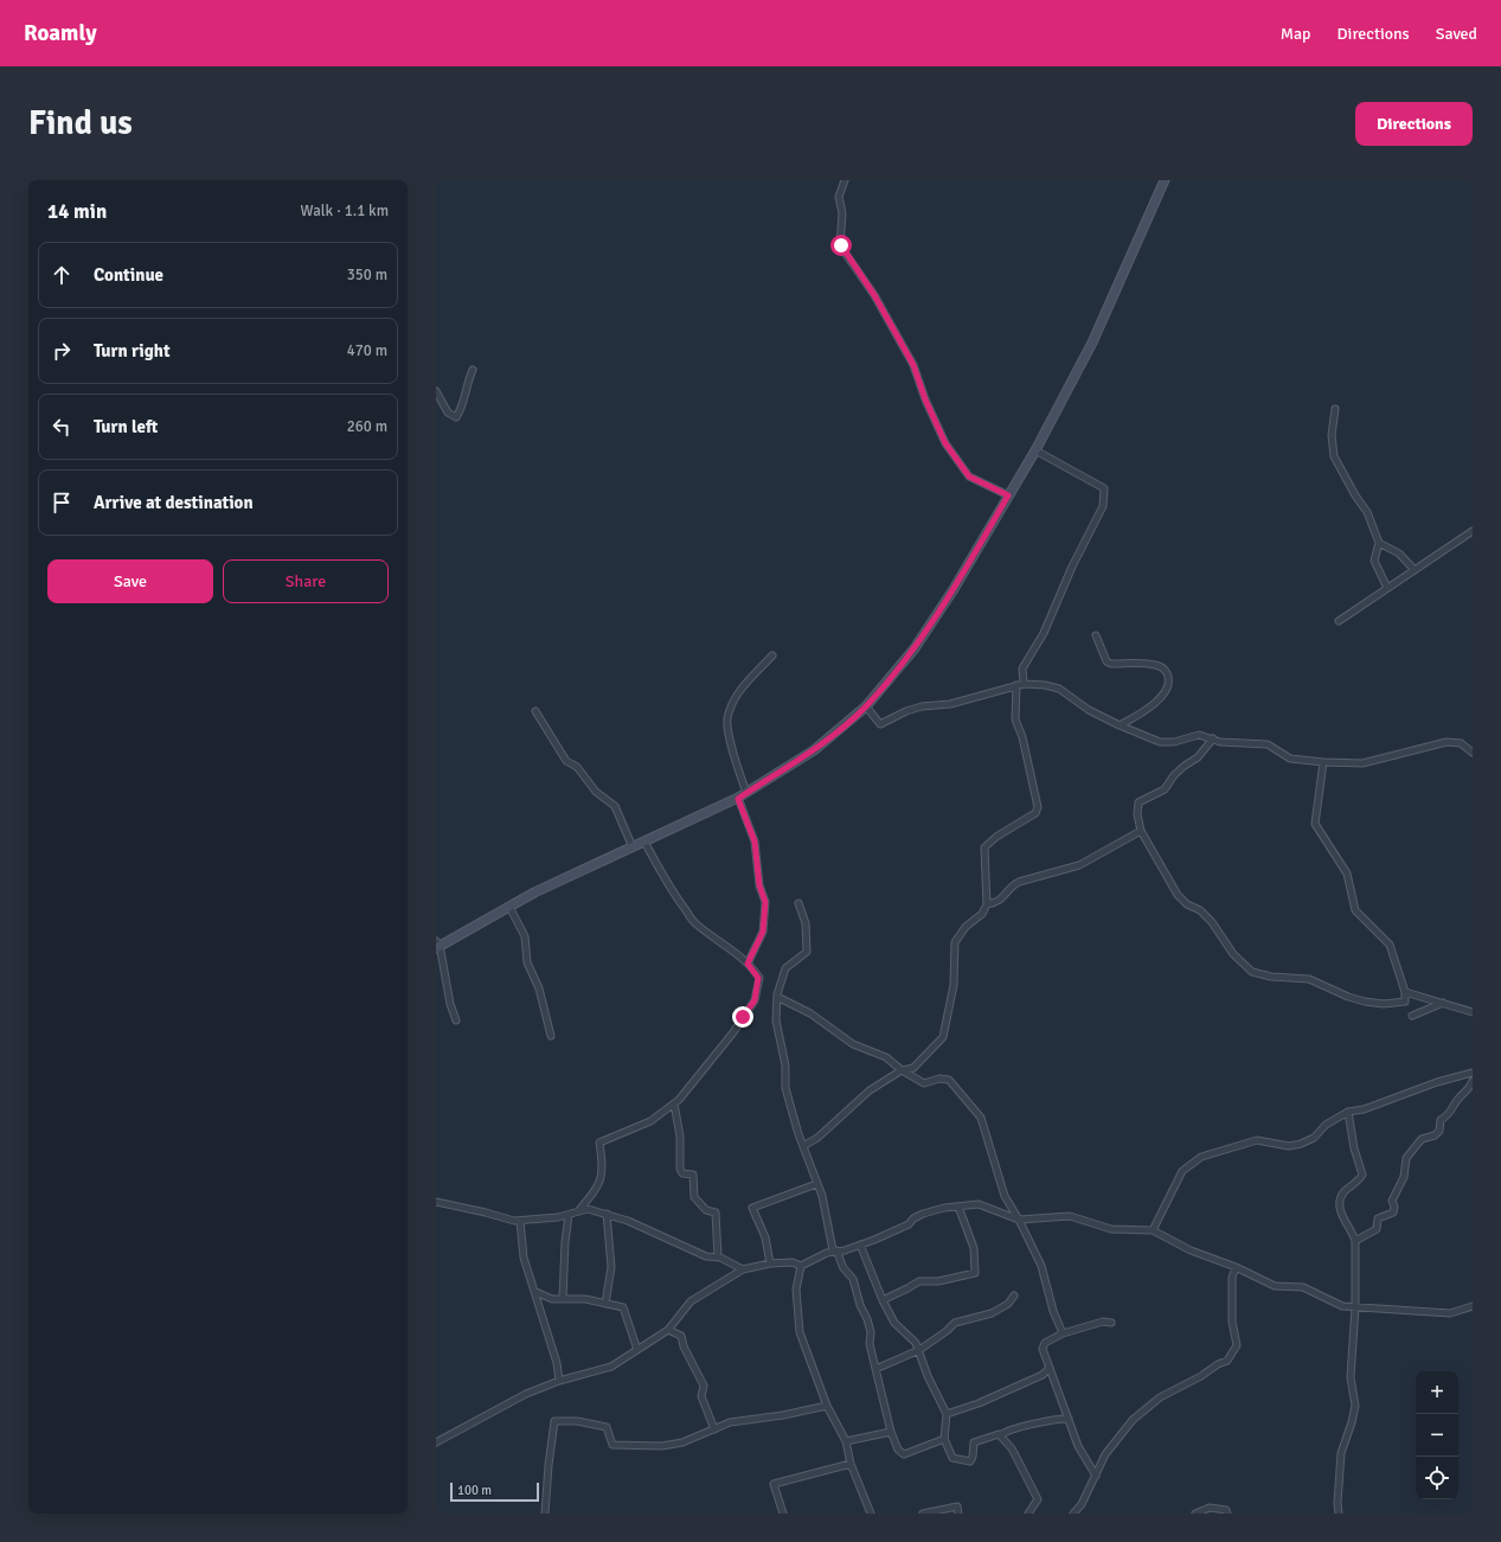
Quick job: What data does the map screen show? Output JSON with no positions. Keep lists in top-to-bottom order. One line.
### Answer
{"scale_bar":"100 m","page":{"header":"Roamly","nav":["Map","Directions","Saved"],"buttons":["Directions",["Save","Share"]],"title":"Find us","heading":["14 min","Walk · 1.1 km"],"list":[["Continue","350 m"],["Turn right","470 m"],["Turn left","260 m"],"Arrive at destination"],"map_buttons":["+","−"],"scale":"100 m"}}
